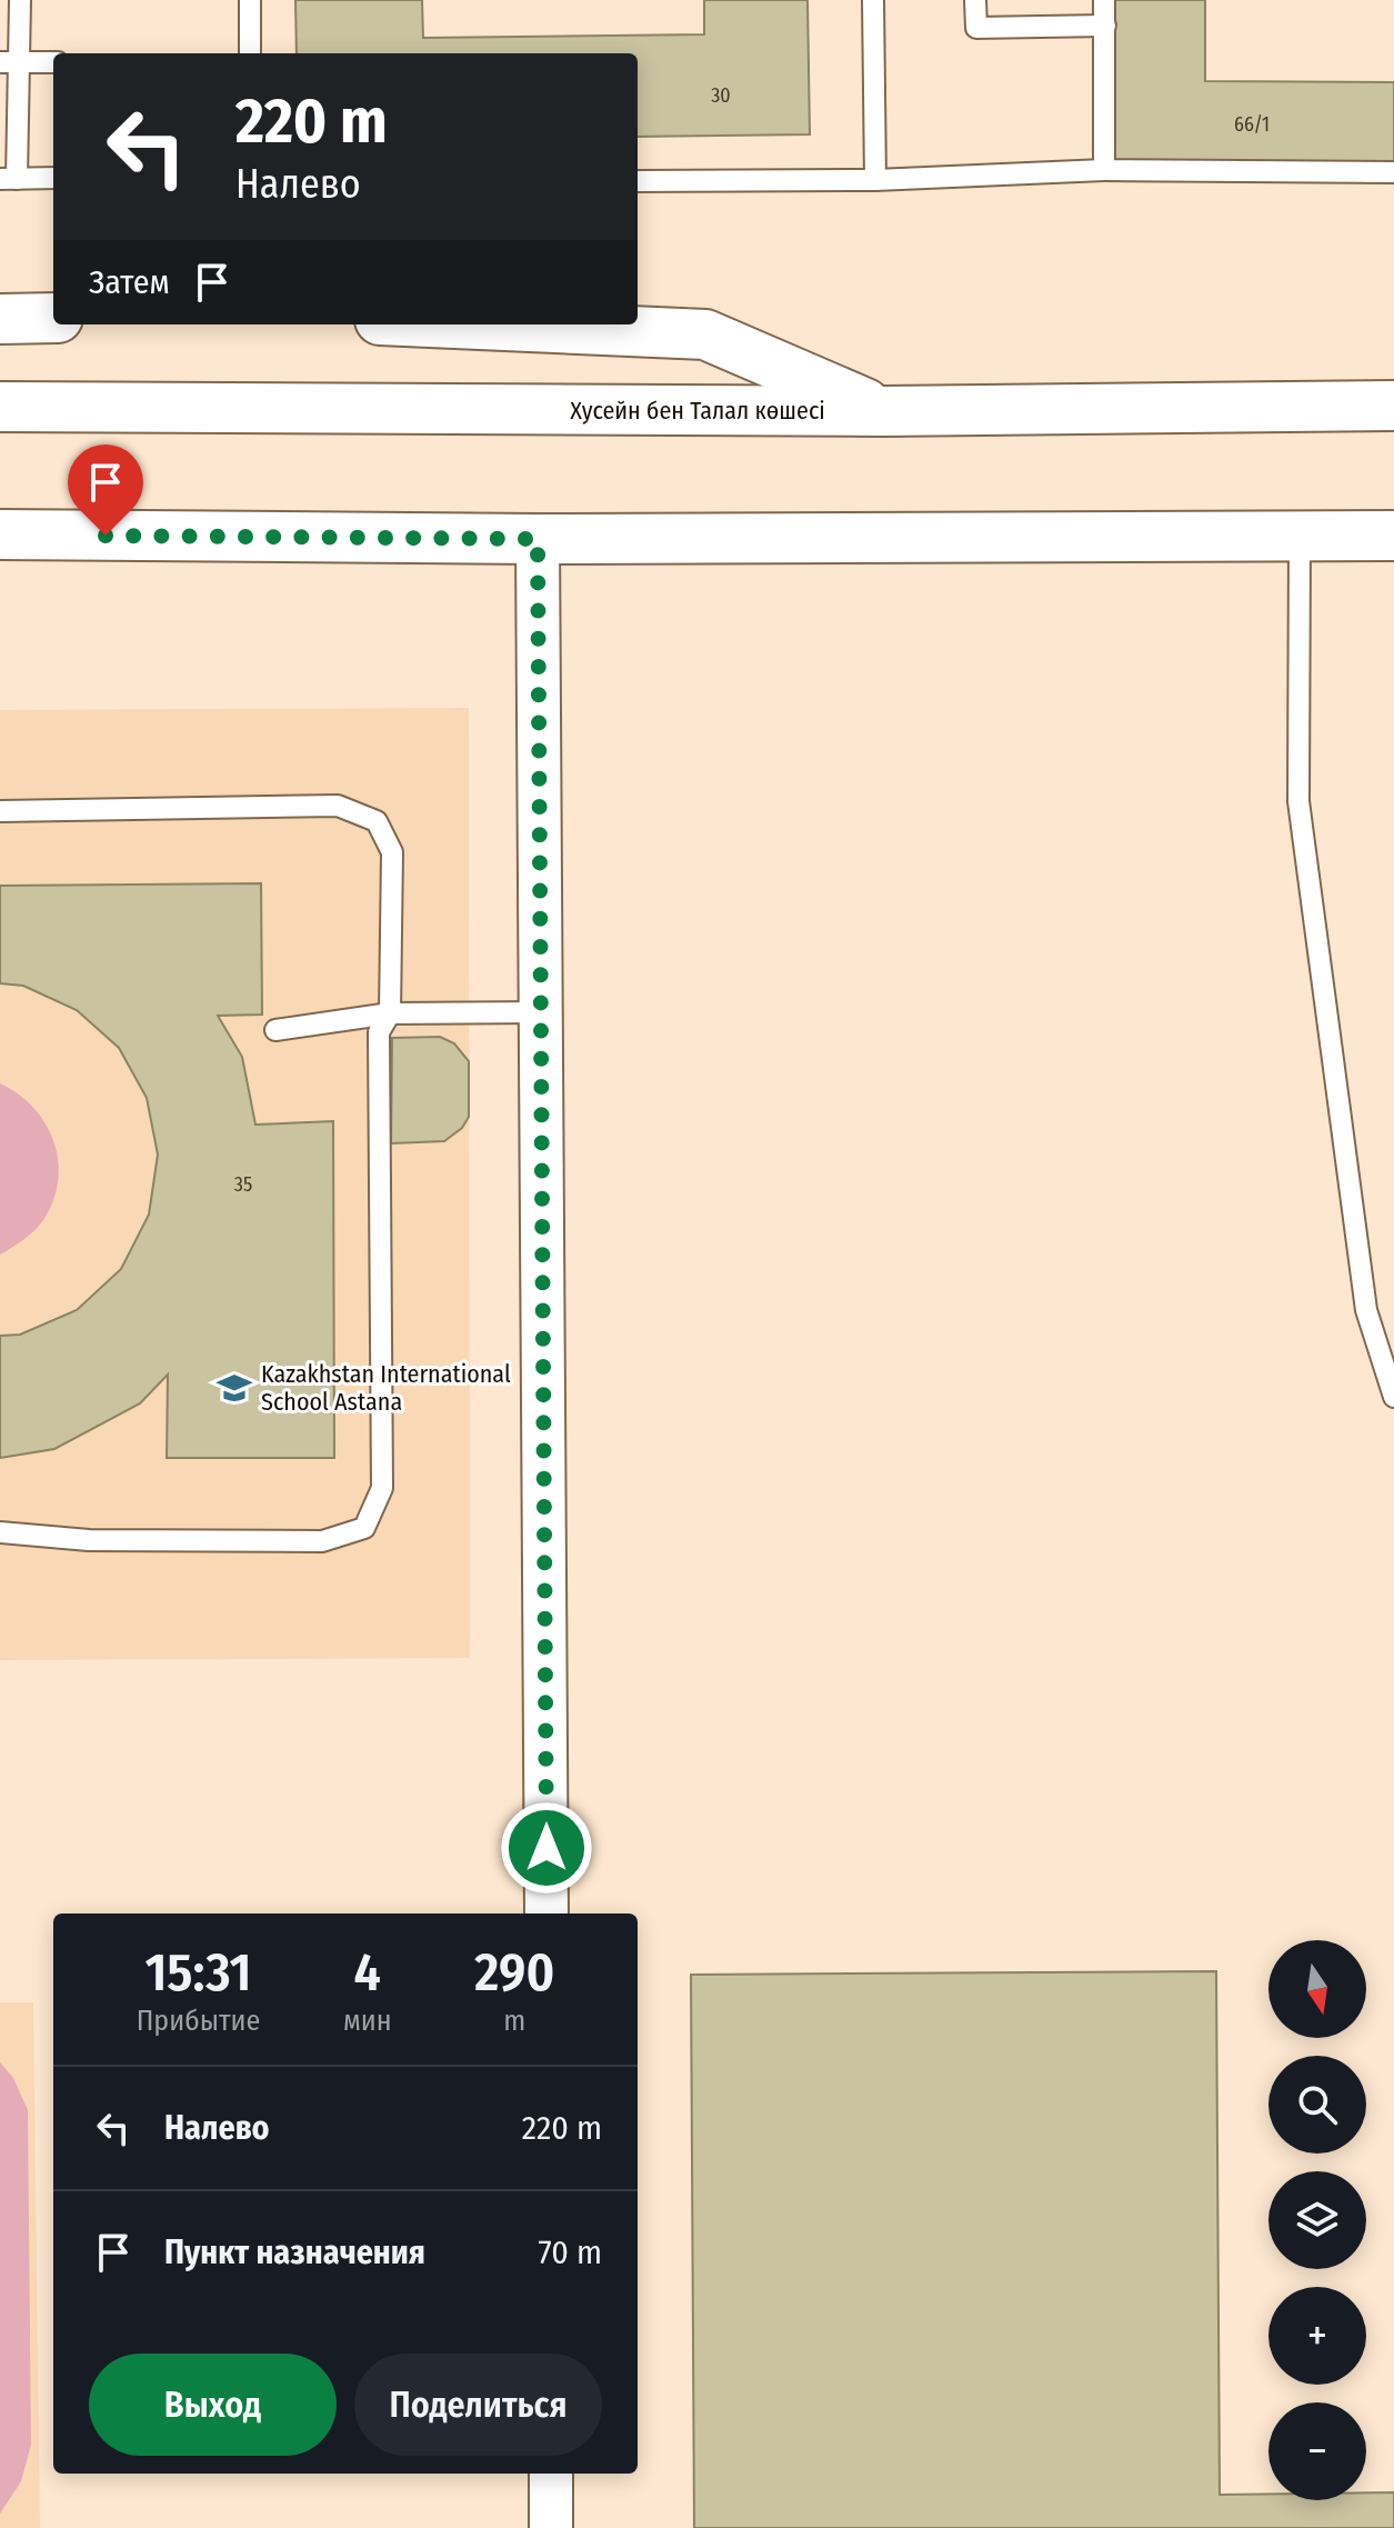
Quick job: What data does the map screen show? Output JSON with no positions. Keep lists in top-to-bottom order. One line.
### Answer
{"streets":{"street":["Хусейн бен Талал көшесі"]},"places":{"school or university":["Kazakhstan International School Astana"]},"house_numbers":["30","66/1","35"],"north":"bottom","page":{"turn":["220 m","Налево"],"then":"Затем","eta":["15:31","Прибытие","4","мин","290","m"],"map_buttons":["+","−"],"list":[{"name":"Налево","value":"220 m"},{"name":"Пункт назначения","value":"70 m"}],"buttons":["Выход","Поделиться"]}}
